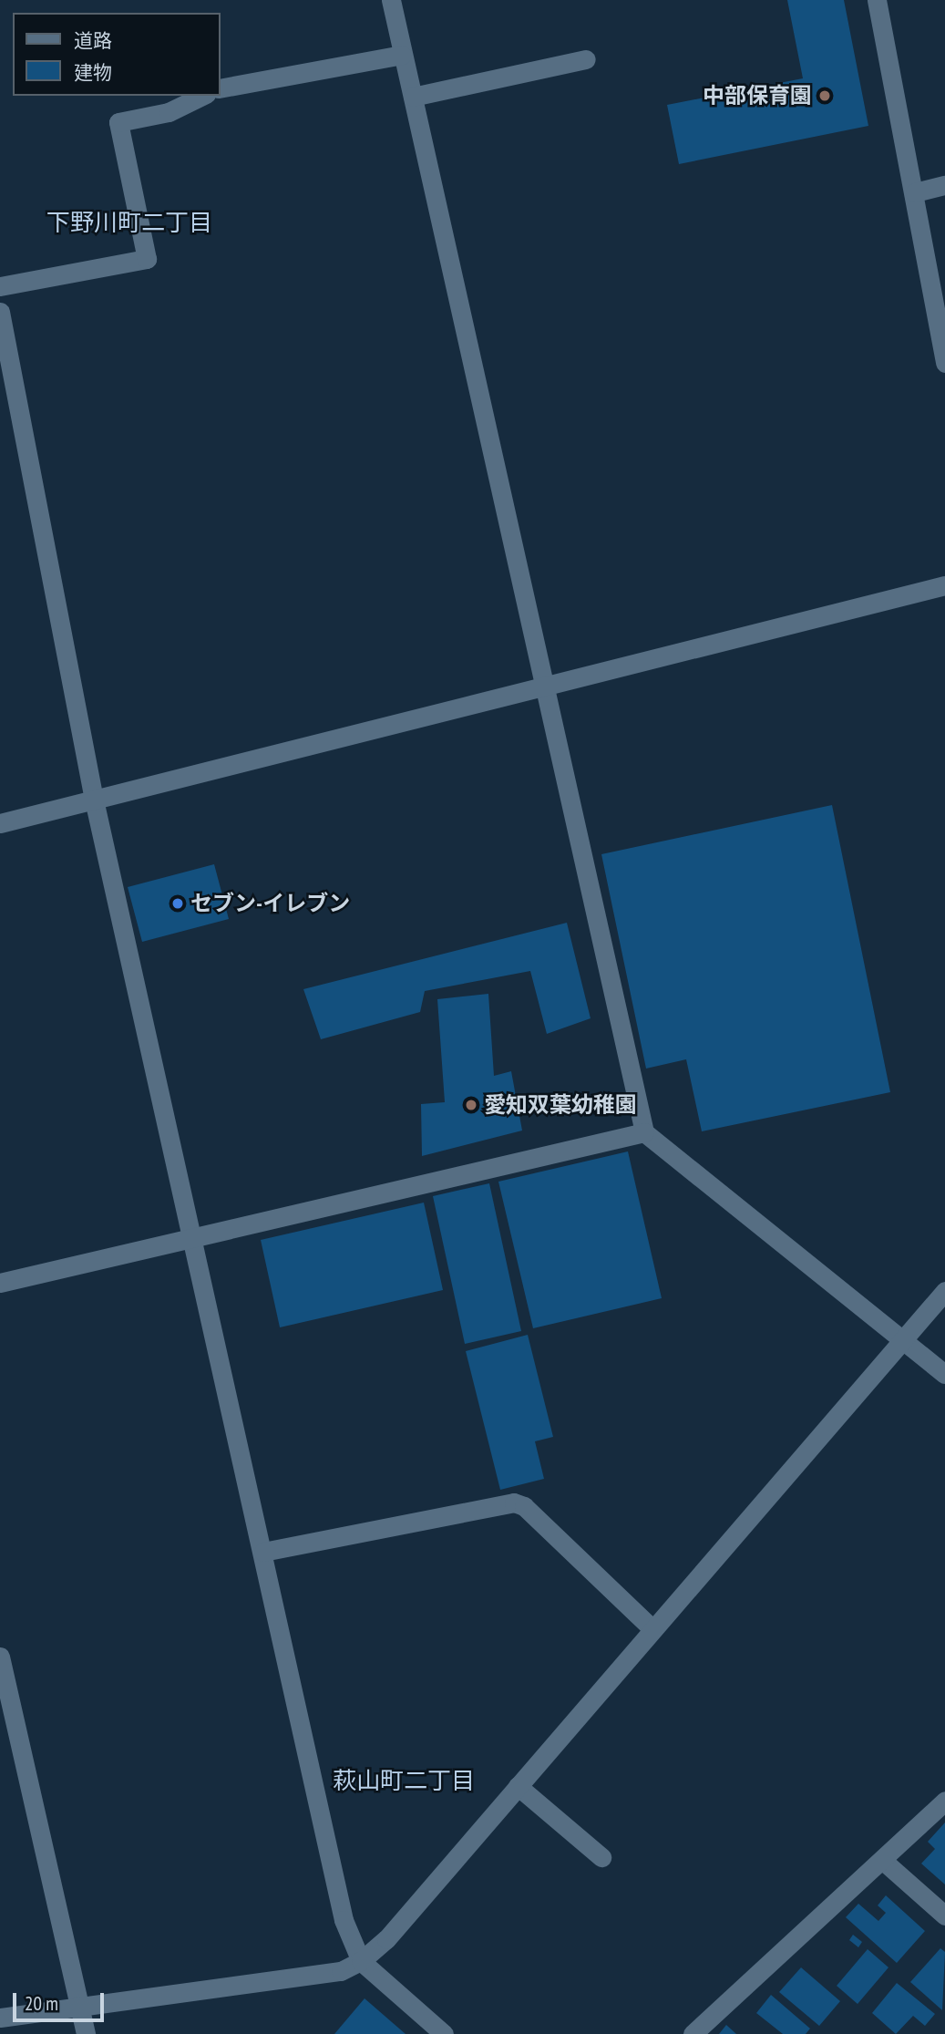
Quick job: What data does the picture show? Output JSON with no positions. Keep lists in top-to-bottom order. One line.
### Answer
{"districts":["下野川町二丁目","萩山町二丁目"],"places":["中部保育園","セブン-イレブン","愛知双葉幼稚園"],"legend":["道路","建物"],"scale_bar":"20 m"}
